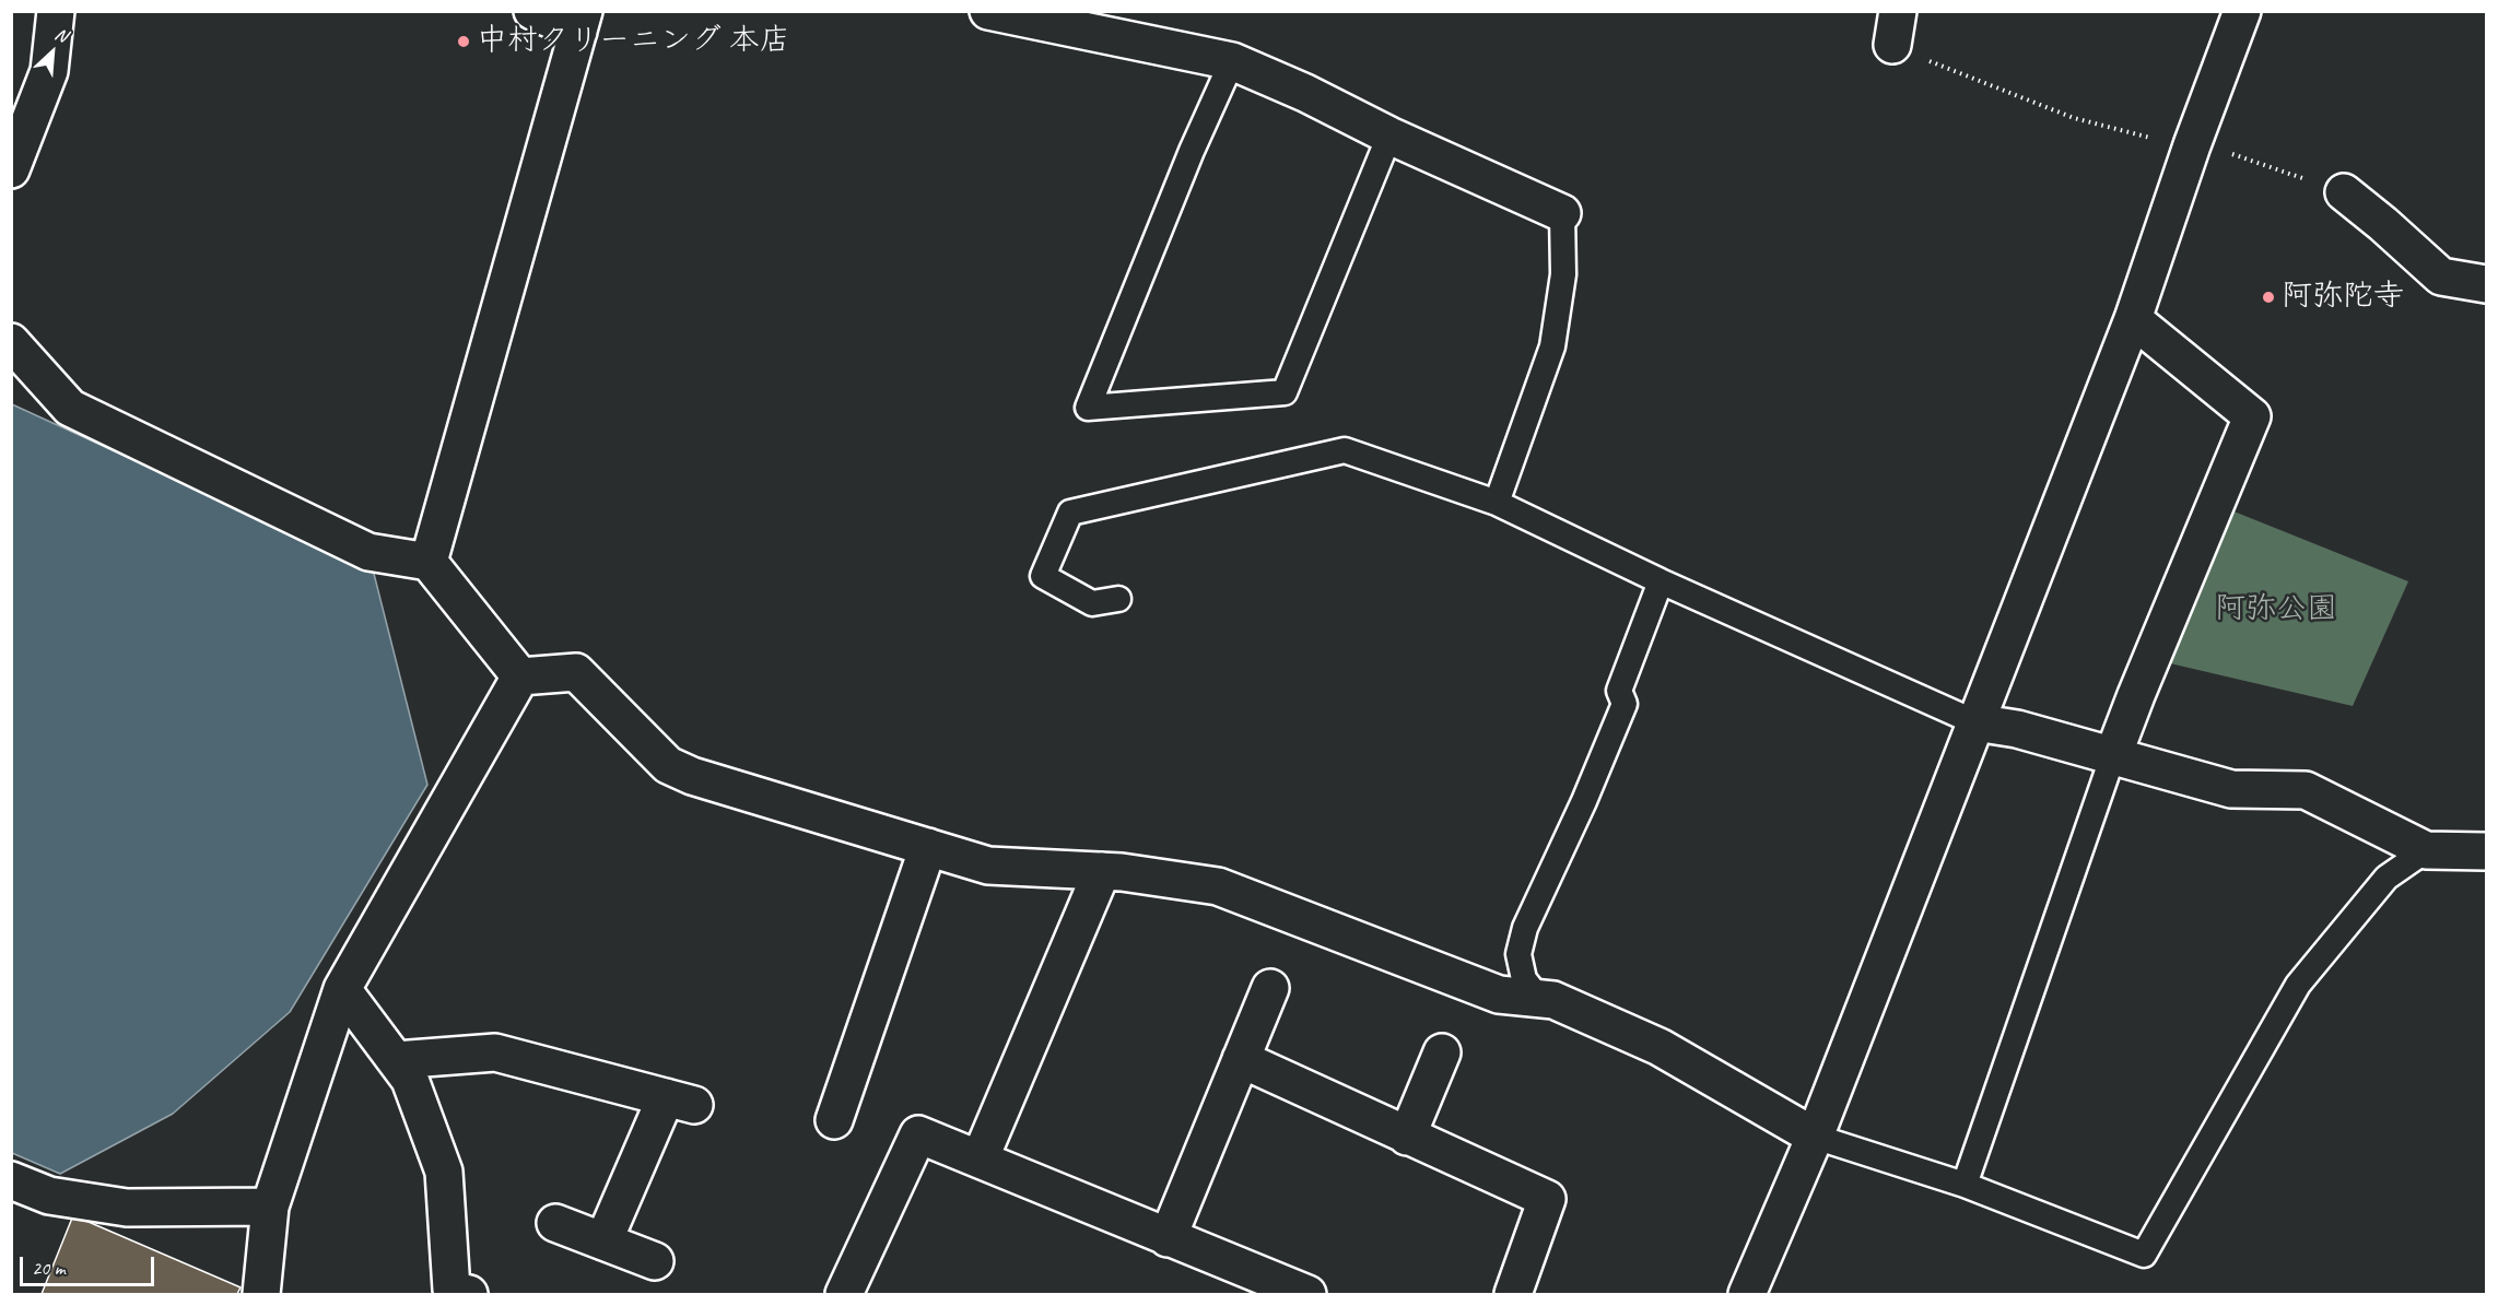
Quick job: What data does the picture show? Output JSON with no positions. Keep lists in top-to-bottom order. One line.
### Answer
{"parks":["阿弥公園"],"places":["中村クリーニング 本店","阿弥陀寺"],"scale_bar":"20 m","north":"top right"}
